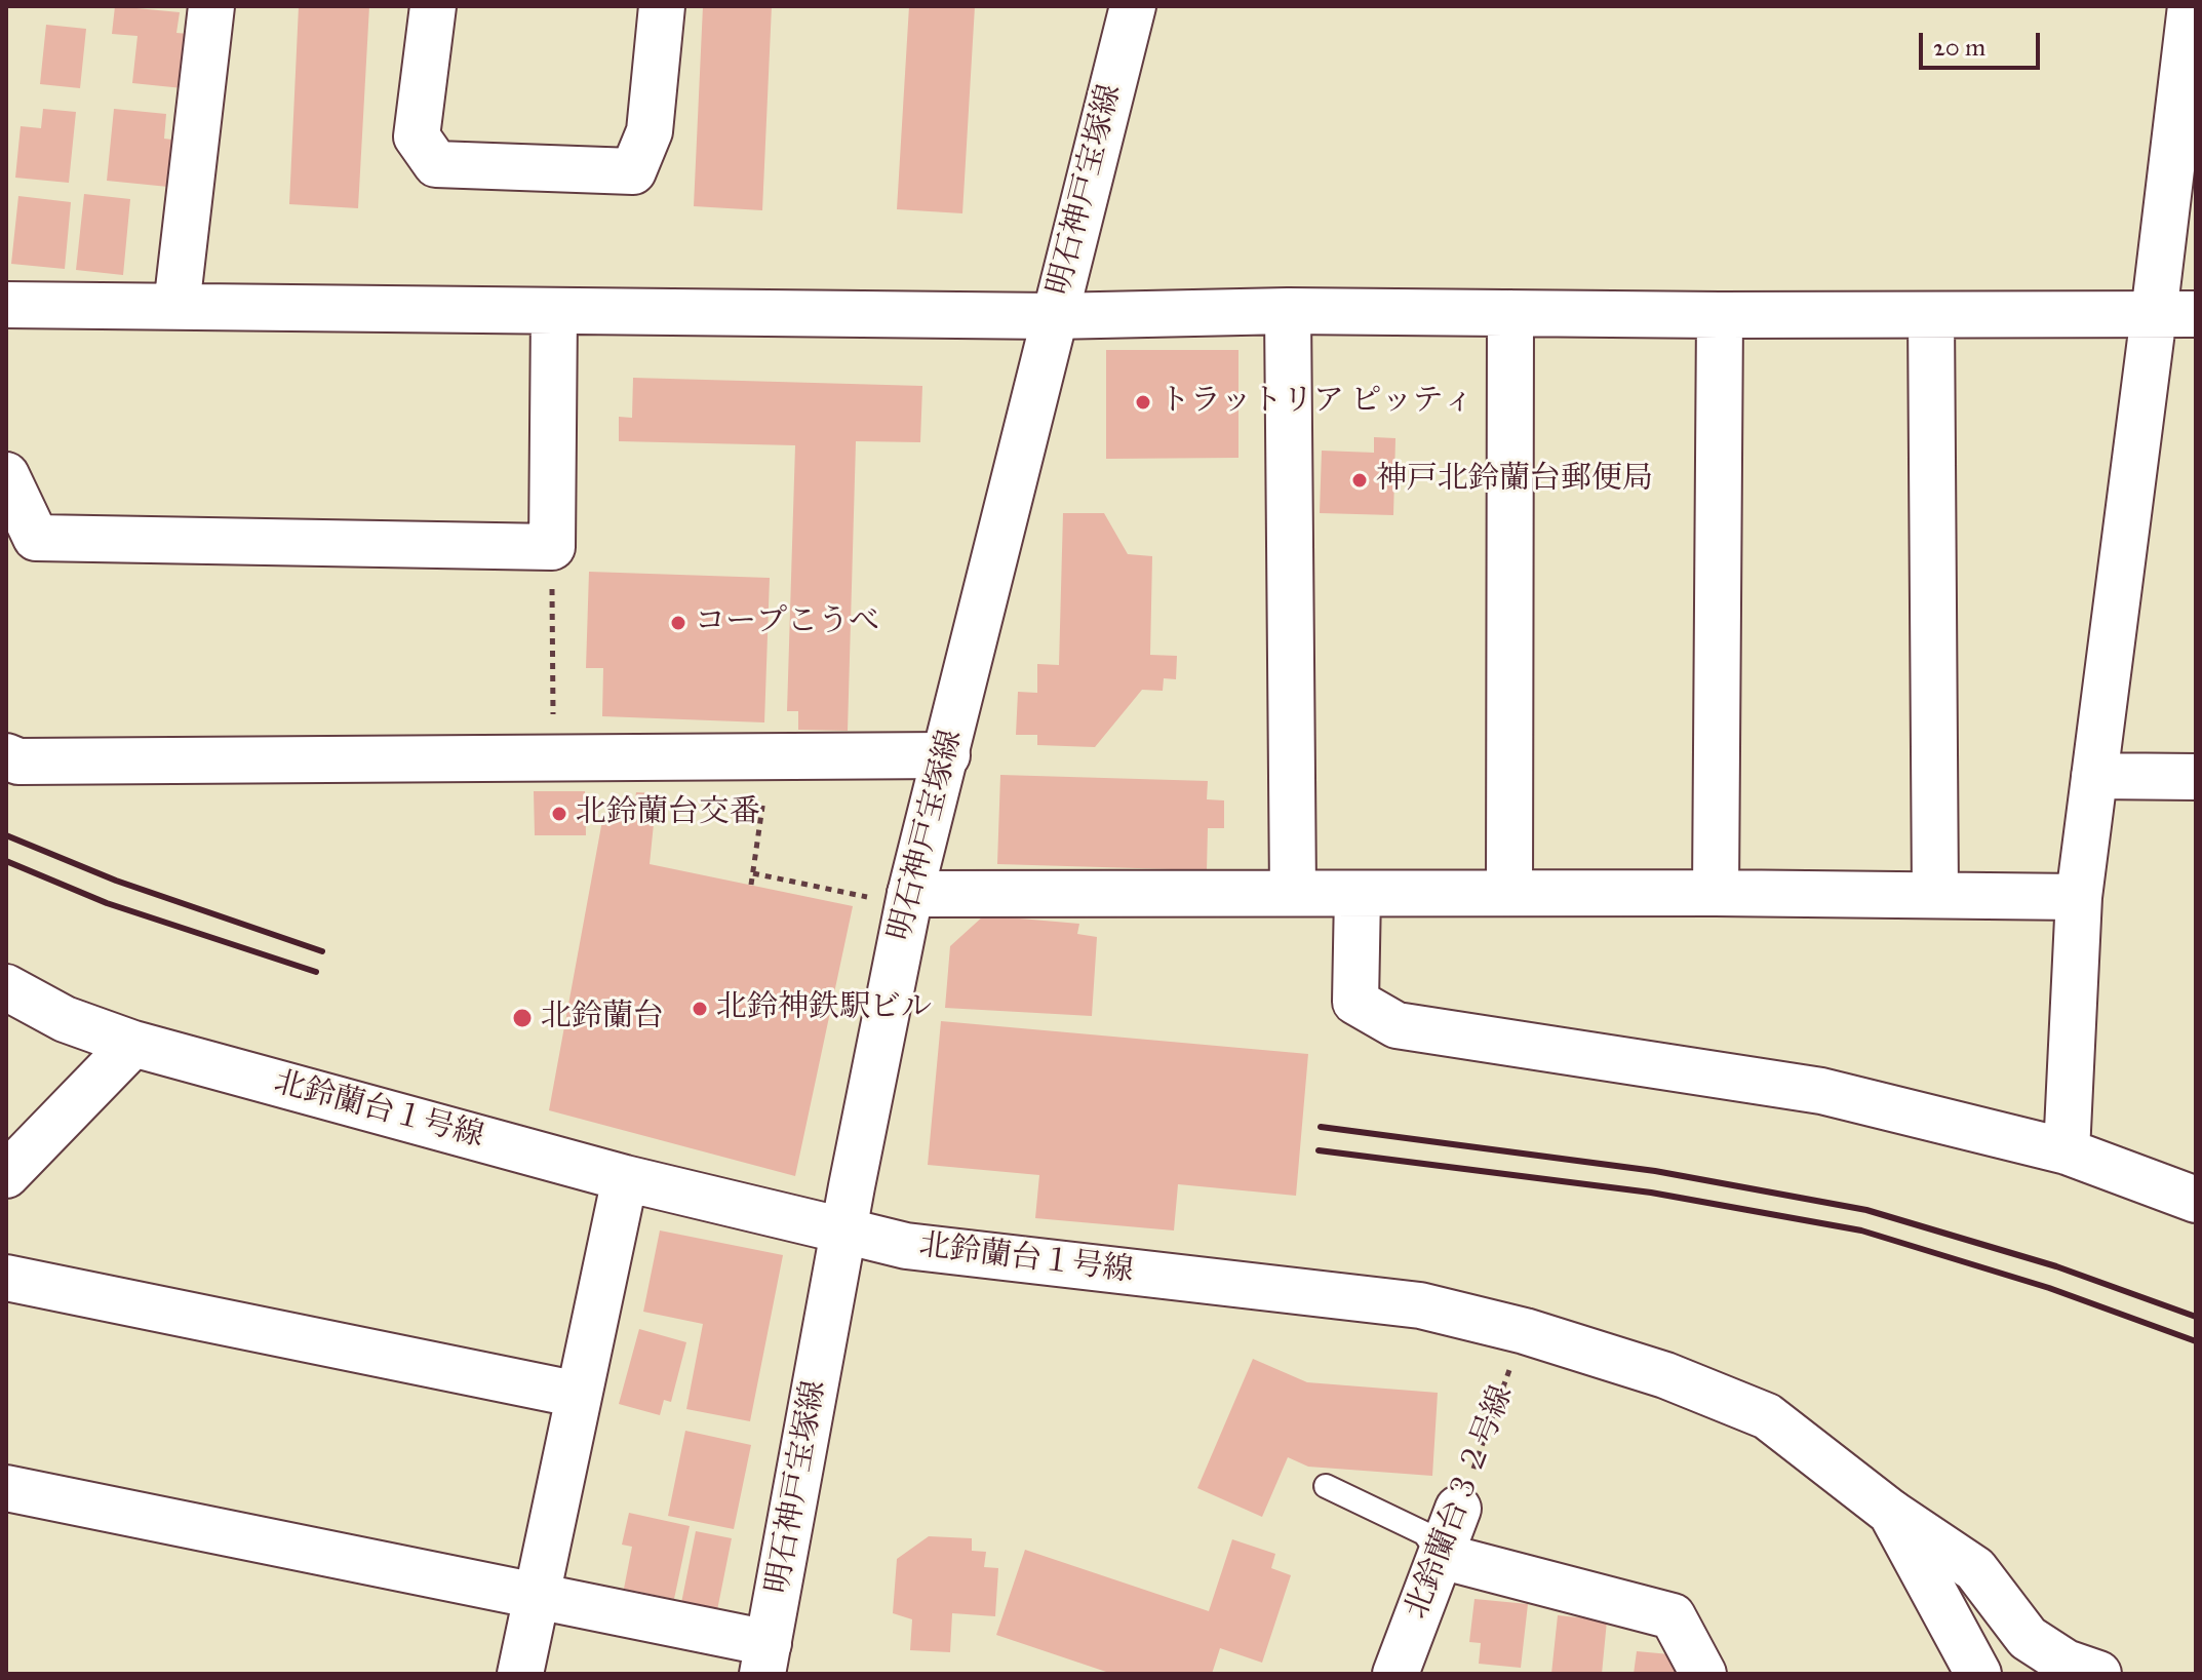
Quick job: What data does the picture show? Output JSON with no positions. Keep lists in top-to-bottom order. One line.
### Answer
{"streets":{"street":["明石神戸宝塚線","北鈴蘭台１号線","北鈴蘭台３２号線"]},"crossings":[["明石神戸宝塚線","北鈴蘭台１号線"],["北鈴蘭台１号線","北鈴蘭台３２号線"]],"places":["トラットリア ピッティ","神戸北鈴蘭台郵便局","コープこうべ","北鈴蘭台交番","北鈴神鉄駅ビル","北鈴蘭台"],"scale_bar":"20 m"}
